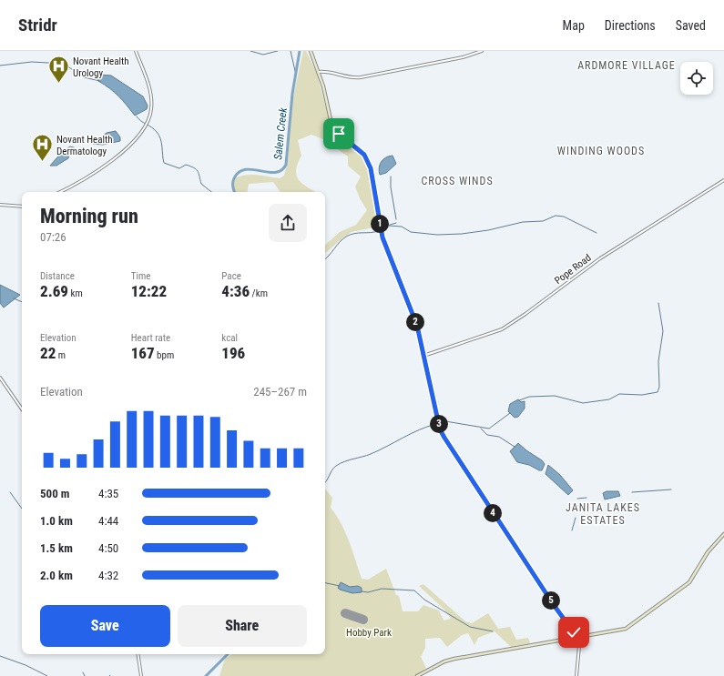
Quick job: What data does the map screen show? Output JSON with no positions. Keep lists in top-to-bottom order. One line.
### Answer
{"streets":{"street":["Pope Road"]},"districts":["ARDMORE VILLAGE","WINDING WOODS","CROSS WINDS","JANITA LAKES ESTATES"],"water":["Salem Creek"],"parks":["Hobby Park"],"places":{"hospital":["Novant Health Urology","Novant Health Dermatology"]},"page":{"header":"Stridr","nav":["Map","Directions","Saved"],"heading":["Morning run","07:26"],"pins":["1","2","3","4","5"],"stats":[["Distance","2.69 km"],["Time","12:22"],["Pace","4:36 /km"],["Elevation","22 m"],["Heart rate","167 bpm"],["kcal","196"]],"chart":["Elevation","245–267 m"],"list":[{"name":"500 m","note":"4:35"},{"name":"1.0 km","note":"4:44"},{"name":"1.5 km","note":"4:50"},{"name":"2.0 km","note":"4:32"}],"buttons":["Save","Share"]}}
